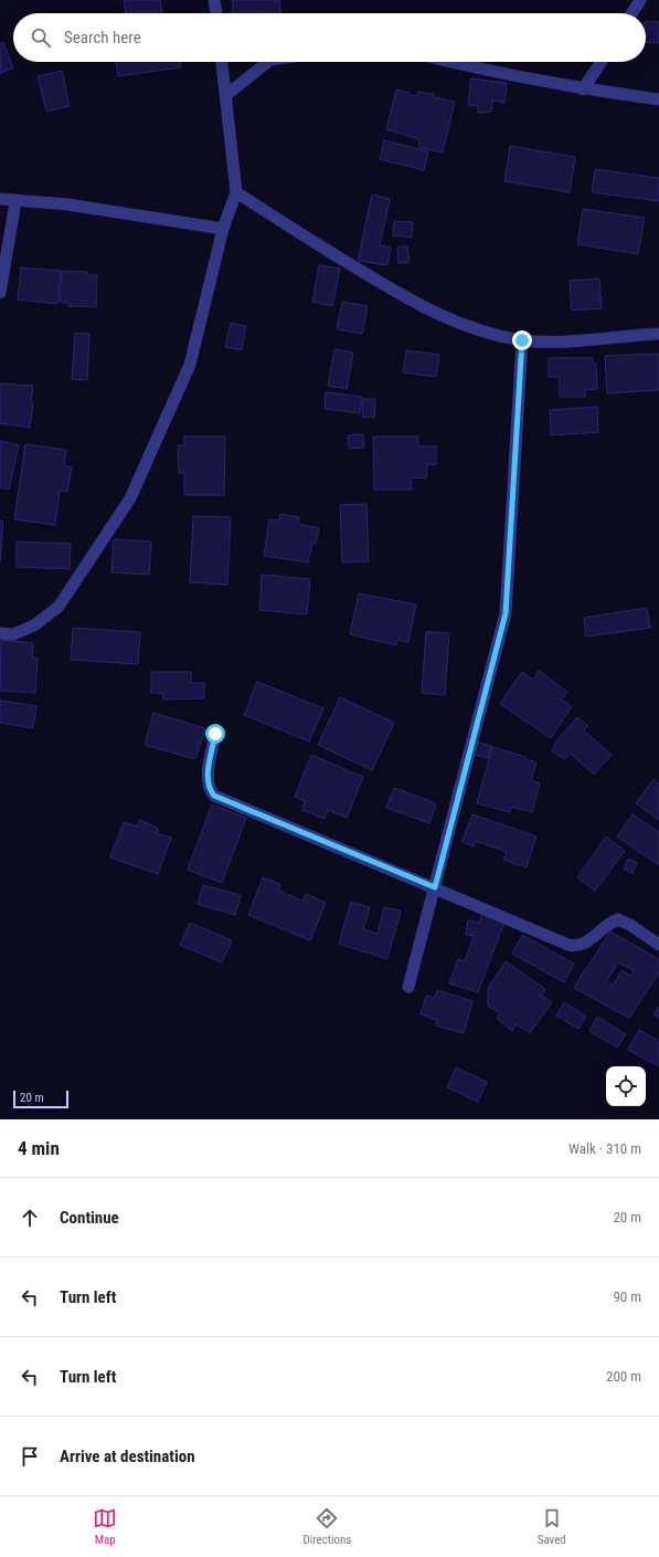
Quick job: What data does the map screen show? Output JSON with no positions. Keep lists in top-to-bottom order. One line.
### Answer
{"scale_bar":"20 m","page":{"search":"Search here","scale":"20 m","heading":["4 min","Walk · 310 m"],"list":[["Continue","20 m"],["Turn left","90 m"],["Turn left","200 m"],"Arrive at destination"],"nav":["Map","Directions","Saved"]}}
